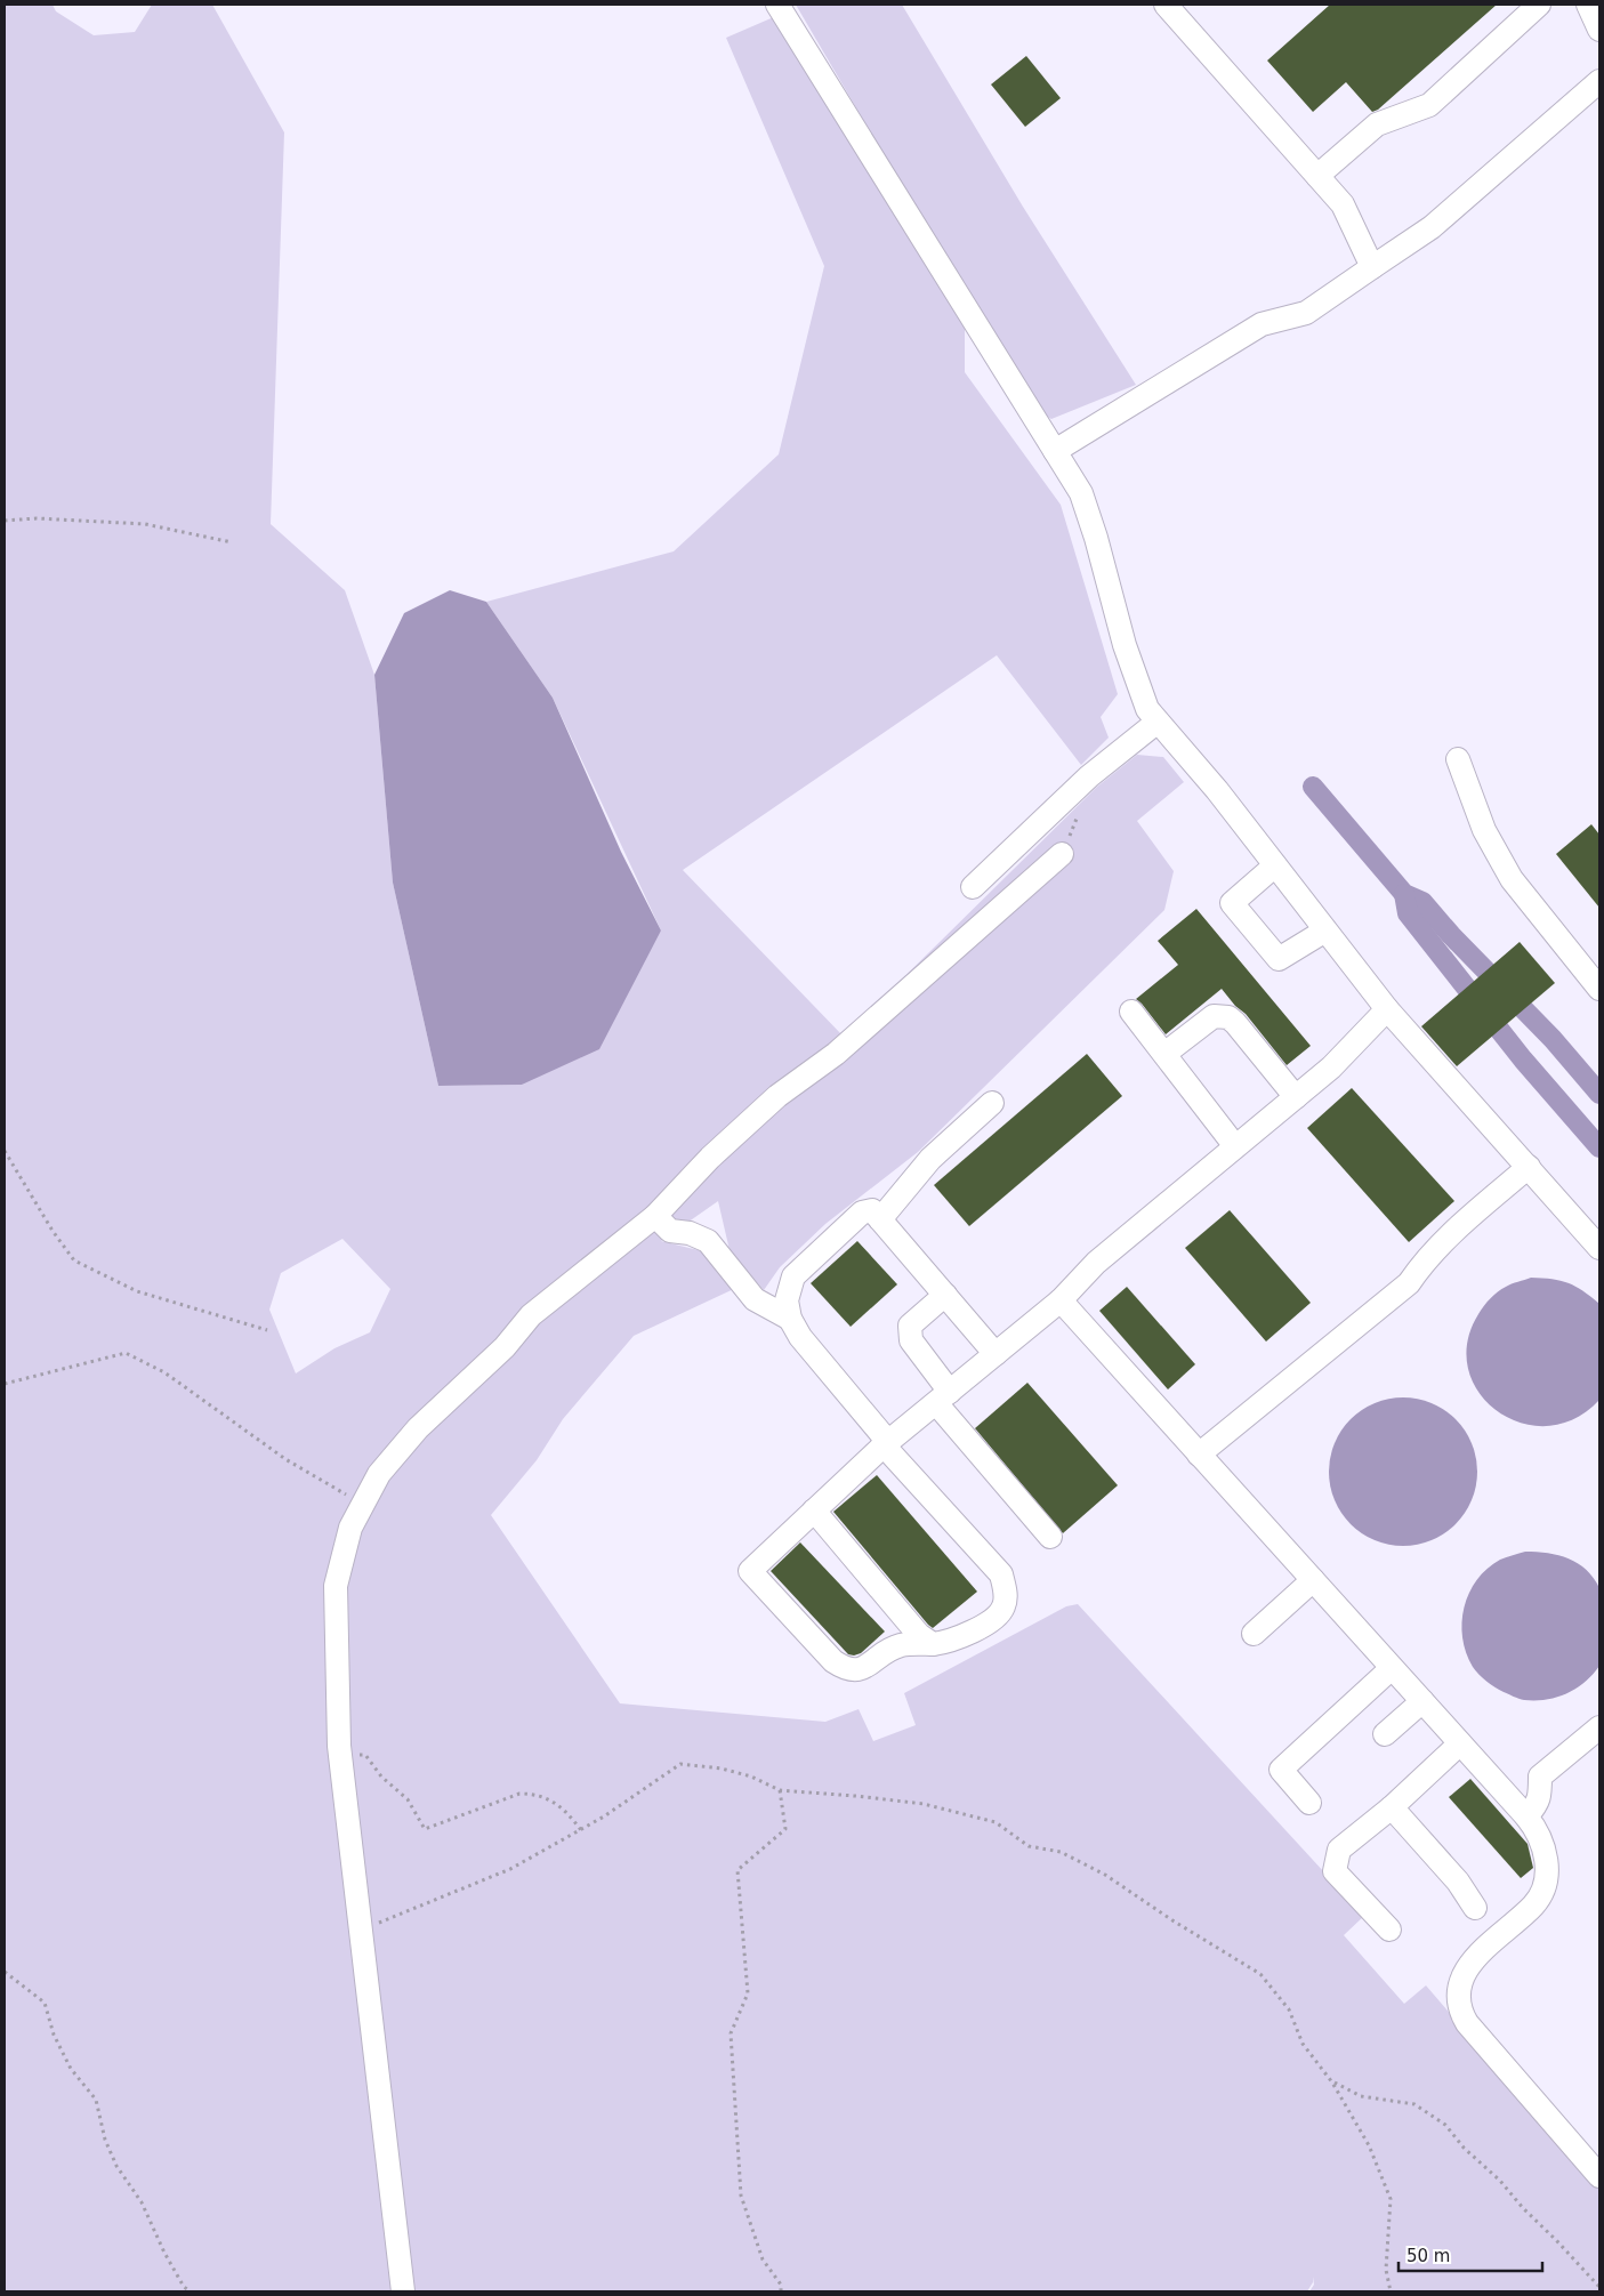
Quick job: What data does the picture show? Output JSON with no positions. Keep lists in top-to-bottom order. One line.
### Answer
{"scale_bar":"50 m"}
